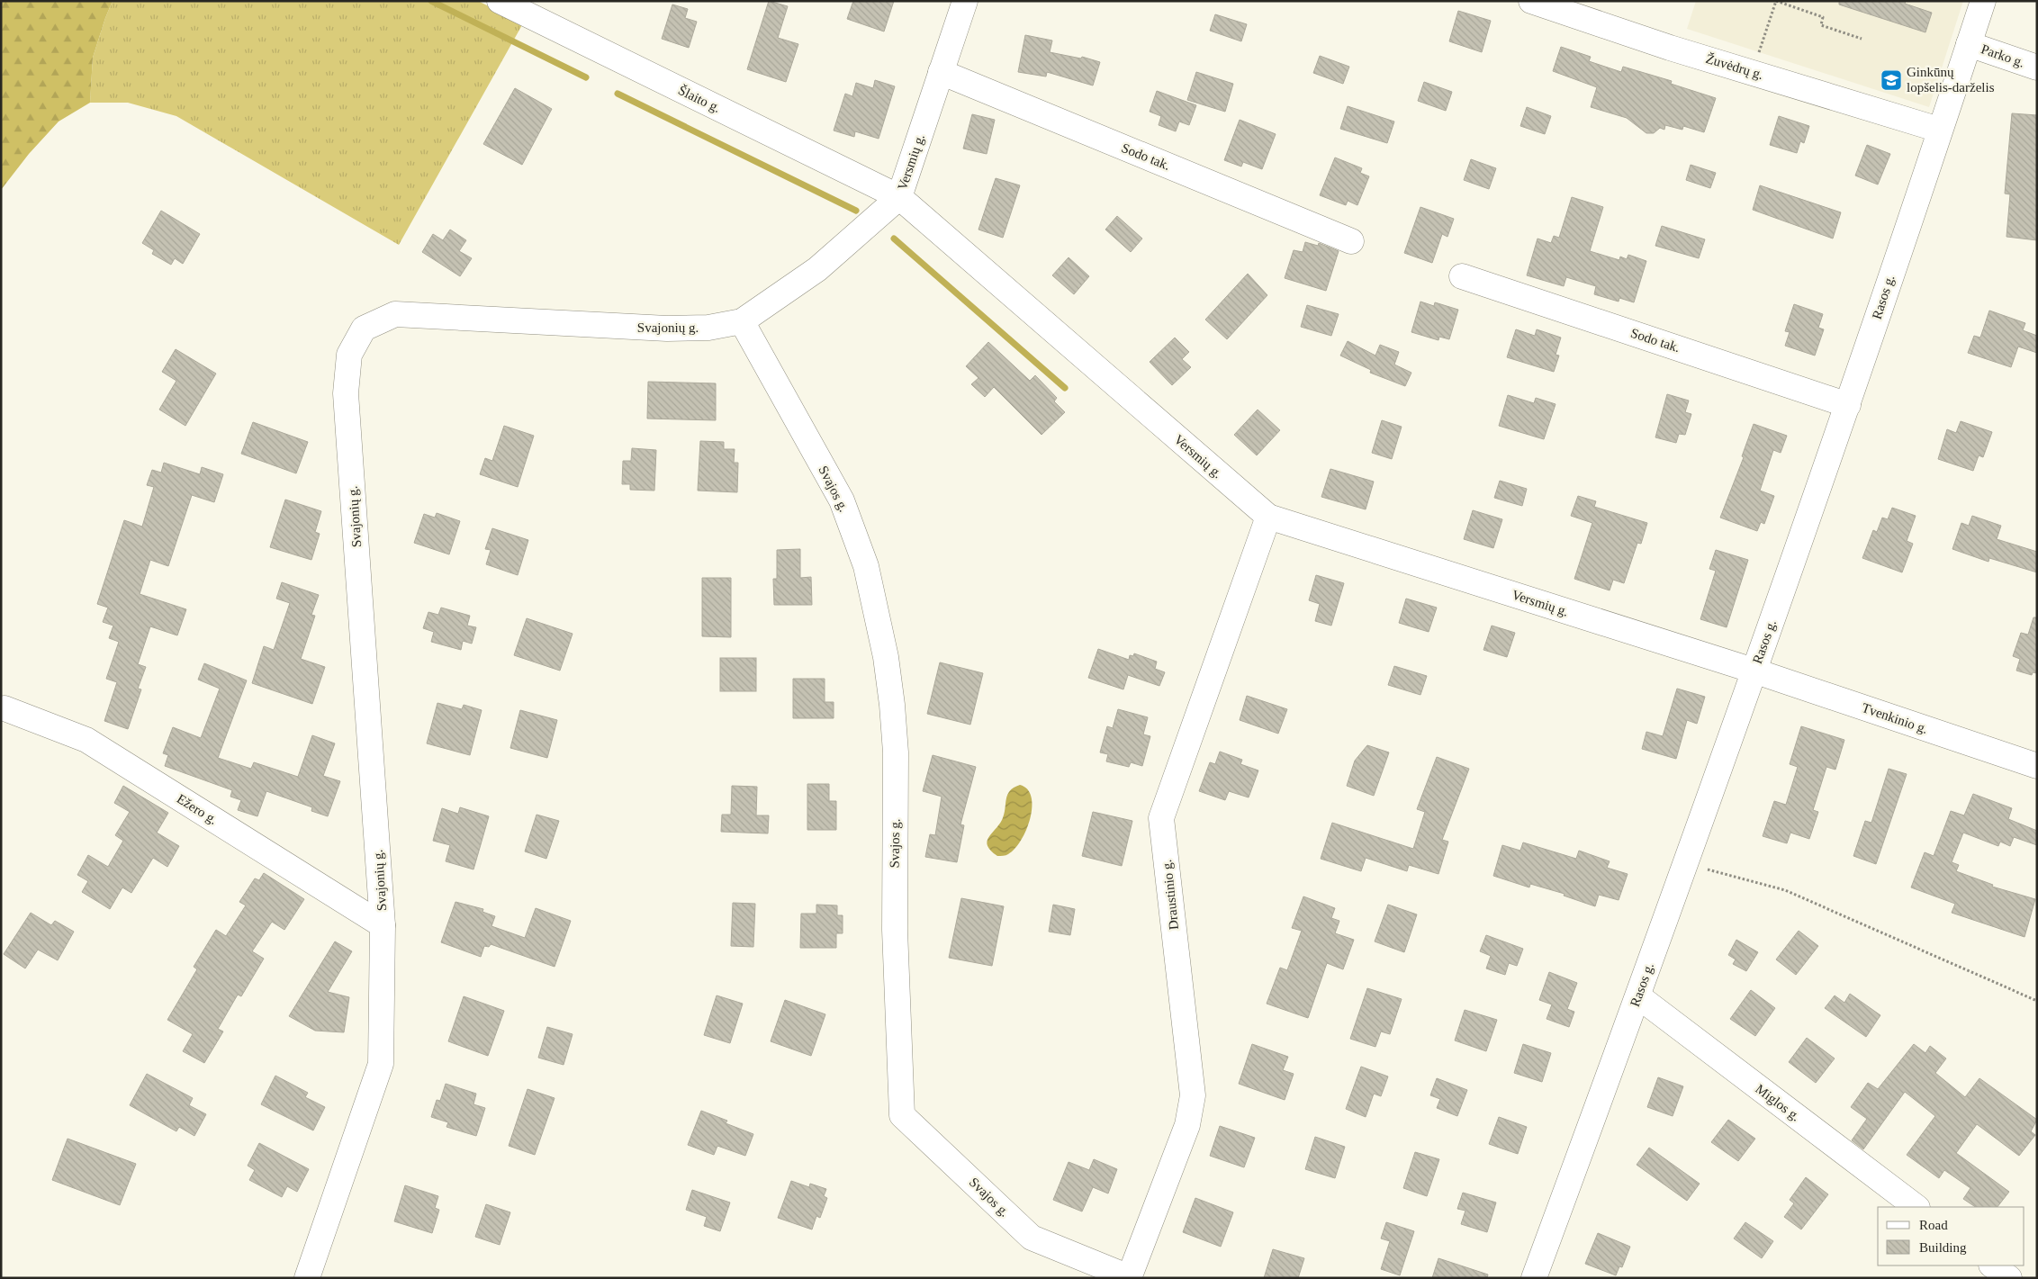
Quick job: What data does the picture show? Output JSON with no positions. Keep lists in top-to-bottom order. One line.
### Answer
{"streets":{"street":["Parko g.","Žuvėdrų g.","Šlaito g.","Sodo tak.","Versmių g.","Rasos g.","Svajonių g.","Svajos g.","Tvenkinio g.","Ežero g.","Draustinio g.","Miglos g."]},"crossings":[["Parko g.","Rasos g."],["Žuvėdrų g.","Rasos g."],["Šlaito g.","Versmių g."],["Šlaito g.","Svajonių g."],["Sodo tak.","Versmių g."],["Sodo tak.","Rasos g."],["Versmių g.","Rasos g."],["Versmių g.","Svajonių g."],["Versmių g.","Tvenkinio g."],["Versmių g.","Draustinio g."],["Rasos g.","Tvenkinio g."],["Rasos g.","Miglos g."],["Svajonių g.","Svajos g."],["Svajonių g.","Ežero g."],["Svajos g.","Draustinio g."]],"places":{"school or university":["Ginkūnų lopšelis-darželis"]},"legend":["Road","Building"]}
